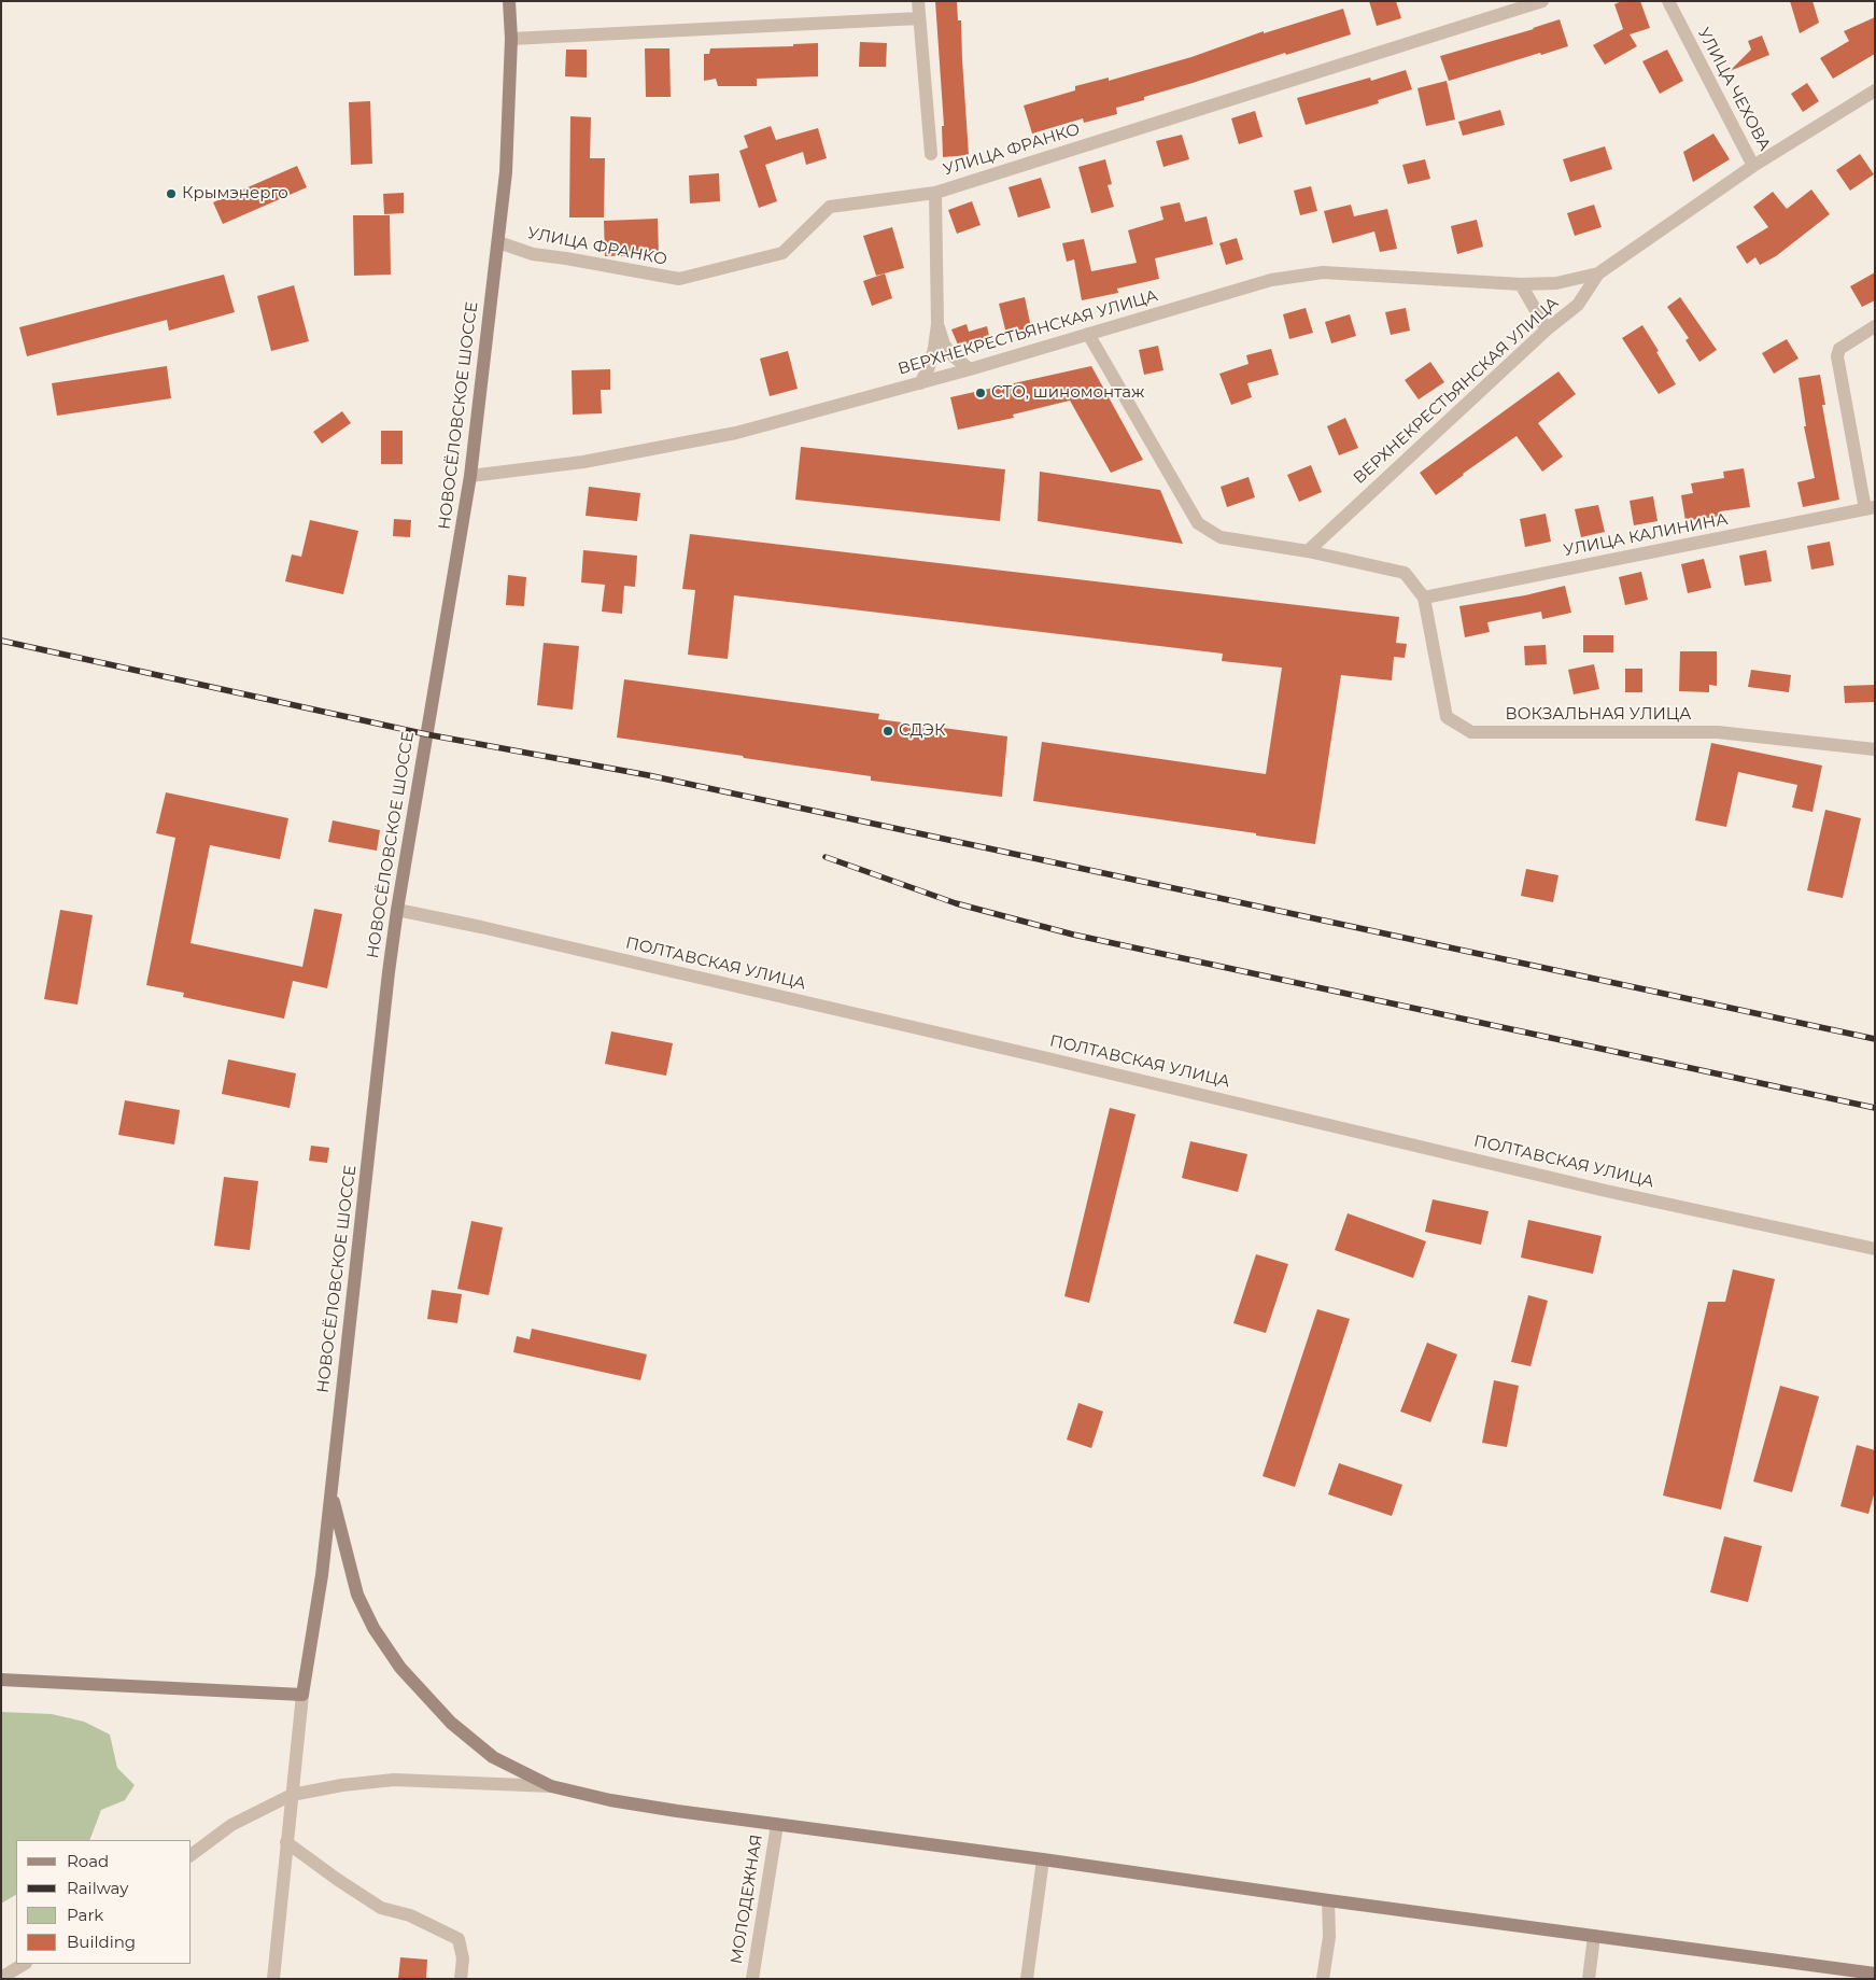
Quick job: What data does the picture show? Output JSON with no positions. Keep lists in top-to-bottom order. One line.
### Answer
{"streets":{"main road":["НОВОСЁЛОВСКОЕ ШОССЕ"],"street":["УЛИЦА ЧЕХОВА","УЛИЦА ФРАНКО","ВЕРХНЕКРЕСТЬЯНСКАЯ УЛИЦА","УЛИЦА КАЛИНИНА","ВОКЗАЛЬНАЯ УЛИЦА","ПОЛТАВСКАЯ УЛИЦА","МОЛОДЕЖНАЯ"]},"crossings":[["УЛИЦА ЧЕХОВА","ВЕРХНЕКРЕСТЬЯНСКАЯ УЛИЦА"],["УЛИЦА ФРАНКО","НОВОСЁЛОВСКОЕ ШОССЕ"],["ВЕРХНЕКРЕСТЬЯНСКАЯ УЛИЦА","НОВОСЁЛОВСКОЕ ШОССЕ"],["НОВОСЁЛОВСКОЕ ШОССЕ","ПОЛТАВСКАЯ УЛИЦА"],["УЛИЦА КАЛИНИНА","ВОКЗАЛЬНАЯ УЛИЦА"]],"places":["Крымэнерго","СТО, шиномонтаж","СДЭК"],"legend":["Road","Railway","Park","Building"]}
